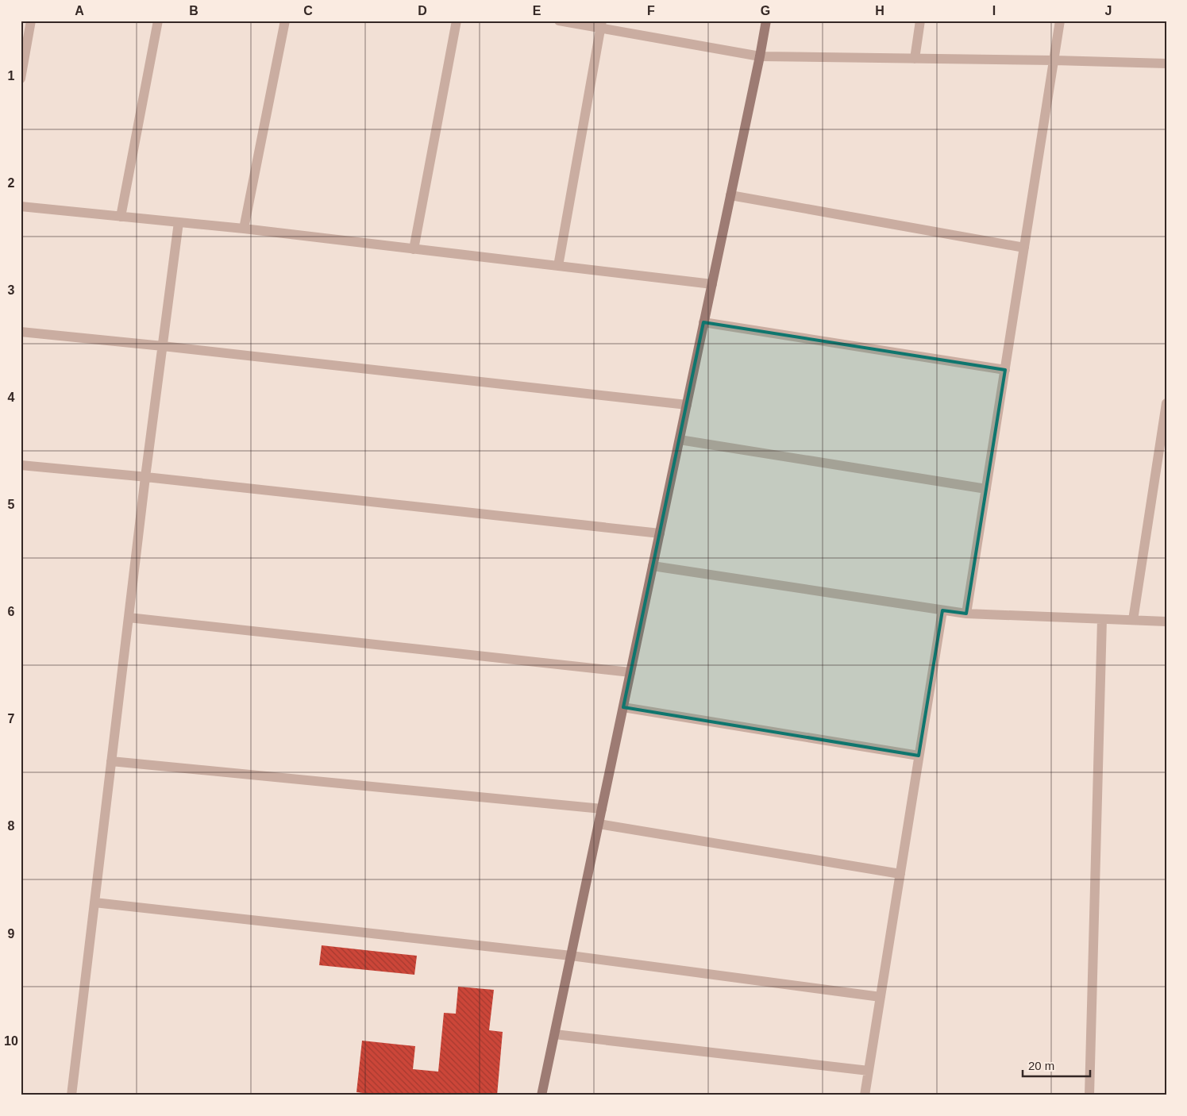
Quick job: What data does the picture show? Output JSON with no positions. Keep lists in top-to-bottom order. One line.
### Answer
{"scale_bar":"20 m","grid":{"columns":["A","B","C","D","E","F","G","H","I","J"],"rows":["1","2","3","4","5","6","7","8","9","10"]}}
